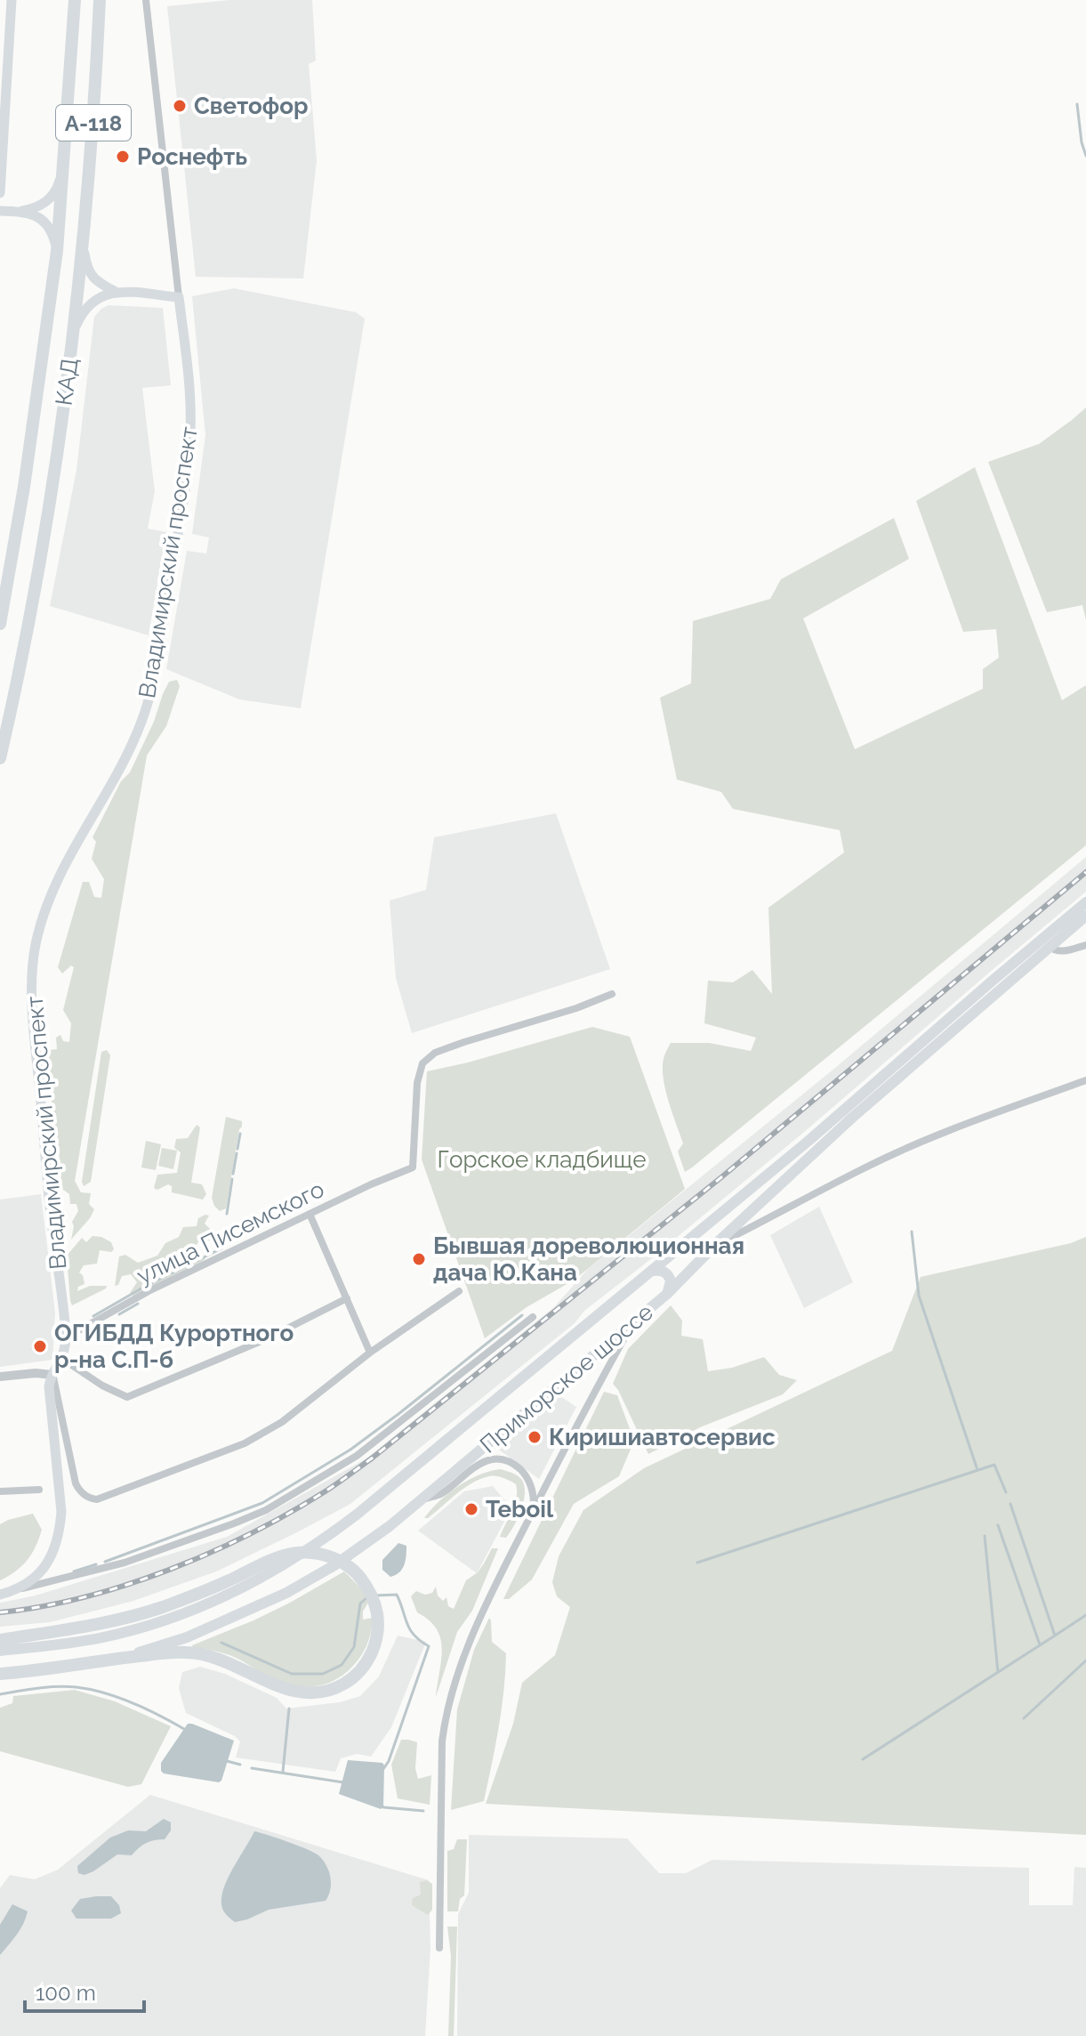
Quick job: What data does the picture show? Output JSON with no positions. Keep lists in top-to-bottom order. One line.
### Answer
{"streets":{"highway":["А-118","КАД","Приморское шоссе"],"main road":["Владимирский проспект"],"street":["улица Писемского"]},"crossings":[["Владимирский проспект","улица Писемского"]],"parks":["Горское кладбище"],"places":["Светофор","Роснефть","Бывшая дореволюционная дача Ю.Кана","ОГИБДД Курортного р-на С.П-б","Киришиавтосервис","Teboil"],"scale_bar":"100 m"}
